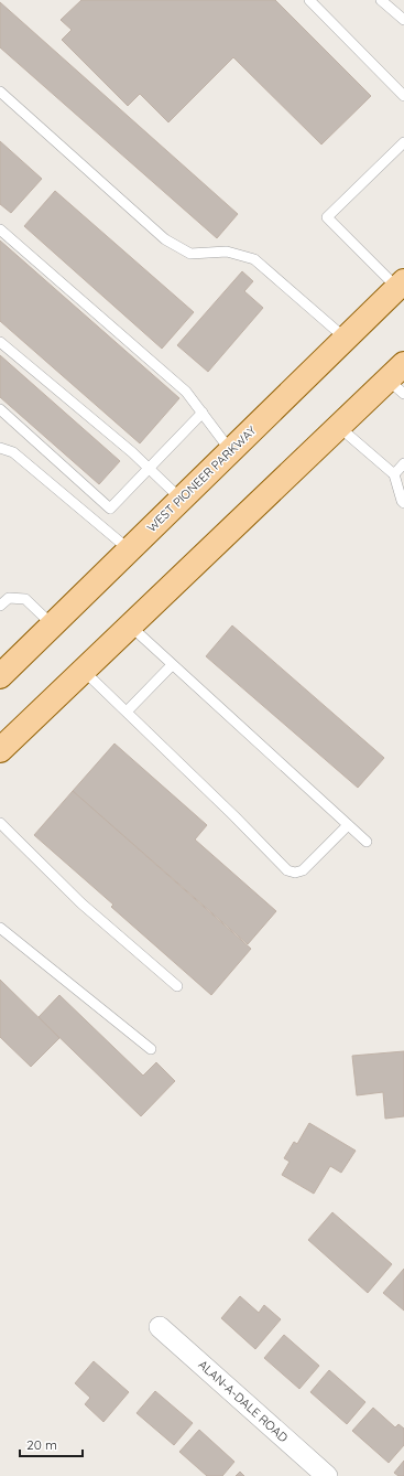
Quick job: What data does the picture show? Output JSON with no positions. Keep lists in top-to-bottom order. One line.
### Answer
{"streets":{"main road":["WEST PIONEER PARKWAY"],"street":["ALAN-A-DALE ROAD"]},"scale_bar":"20 m"}
